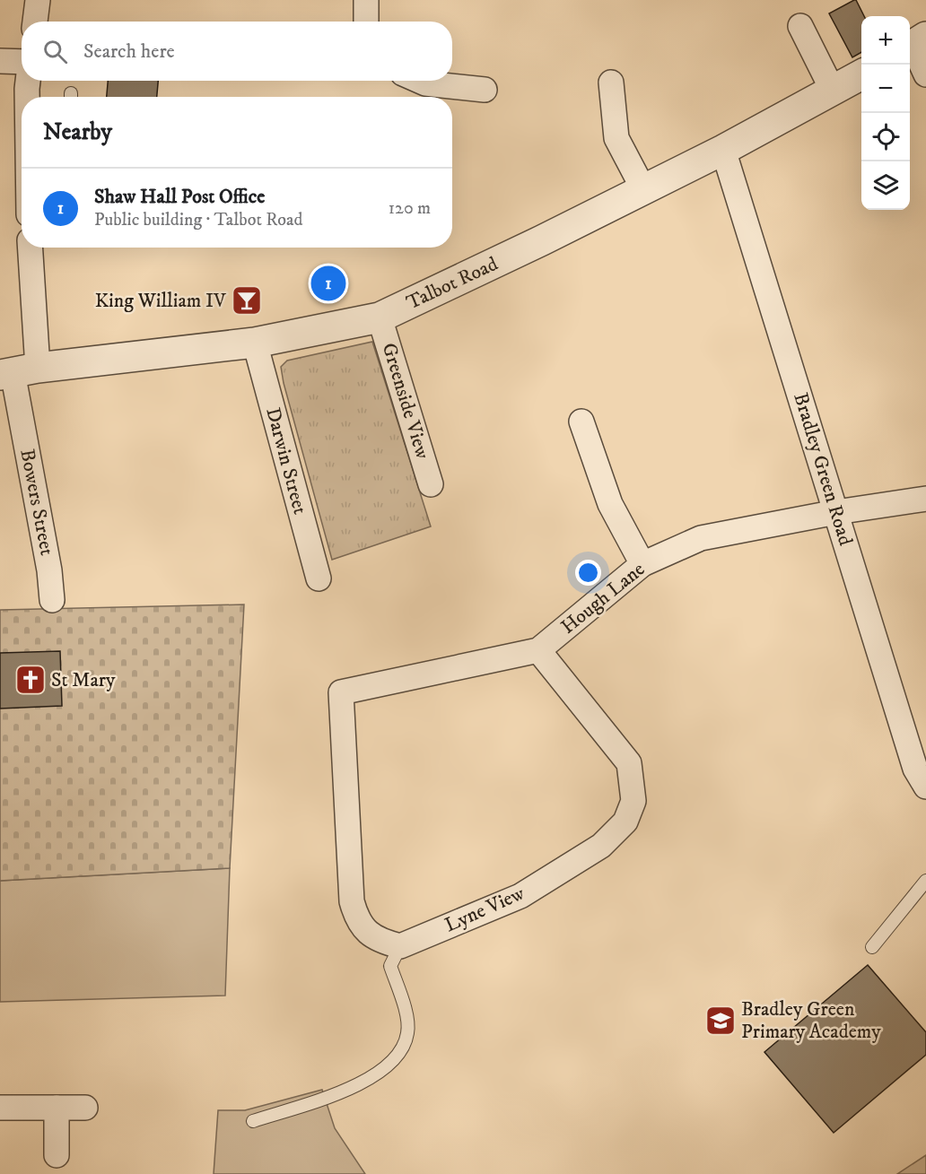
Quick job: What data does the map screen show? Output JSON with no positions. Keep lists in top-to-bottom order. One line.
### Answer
{"streets":{"street":["Talbot Road","Greenside View","Darwin Street","Bradley Green Road","Bowers Street","Hough Lane","Lyne View"]},"crossings":[["Talbot Road","Greenside View"],["Talbot Road","Darwin Street"],["Talbot Road","Bradley Green Road"],["Talbot Road","Bowers Street"],["Bradley Green Road","Hough Lane"],["Hough Lane","Lyne View"]],"places":{"bar":["King William IV"],"church":["St Mary"],"school or university":["Bradley Green Primary Academy"]},"page":{"map_buttons":["+","−"],"search":"Search here","heading":"Nearby","list":[{"mark":"1","name":"Shaw Hall Post Office","note":"Public building · Talbot Road","value":"120 m"}],"pins":"1"}}
